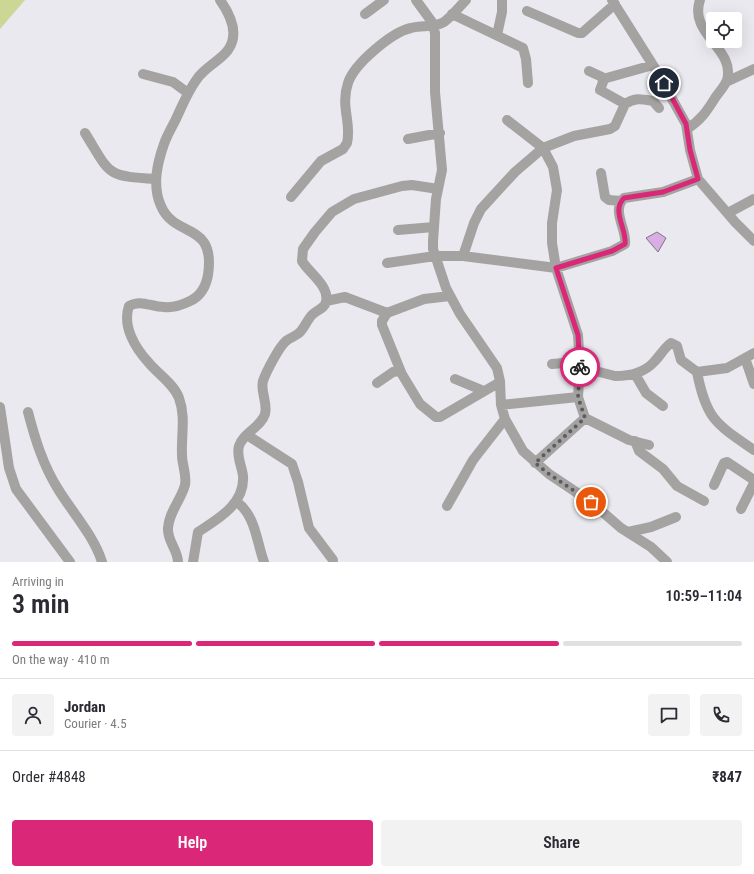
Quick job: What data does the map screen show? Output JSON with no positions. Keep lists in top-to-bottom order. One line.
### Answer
{"page":{"heading":["3 min","Arriving in","10:59–11:04"],"panel":["Jordan","Courier · 4.5","Order #4848","₹847"],"bar":"On the way · 410 m","buttons":["Help","Share"]}}
